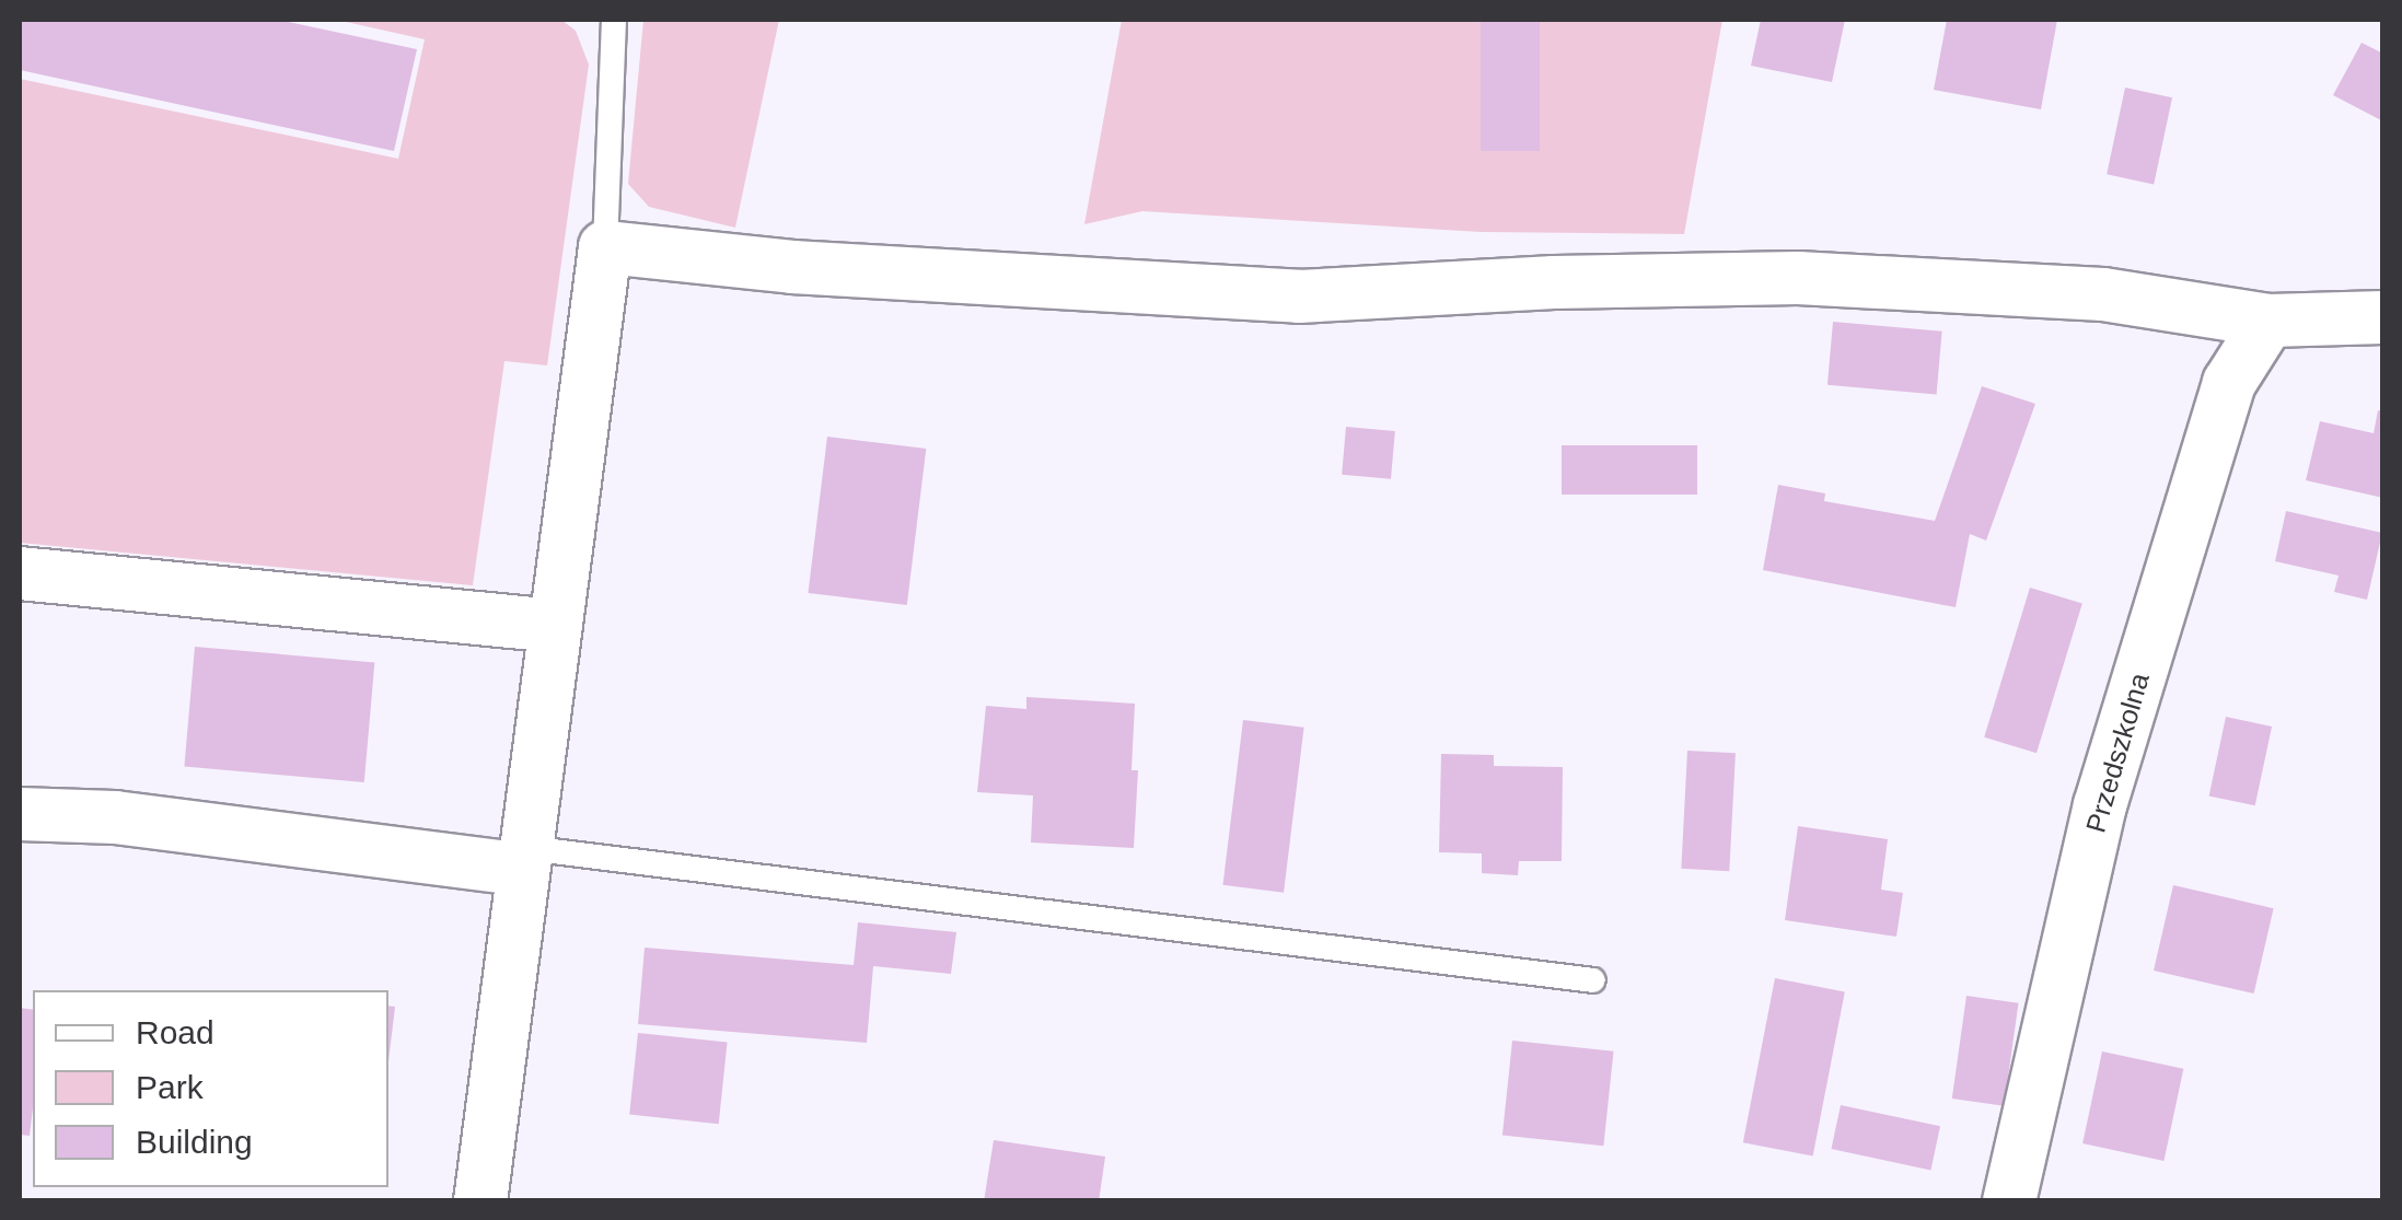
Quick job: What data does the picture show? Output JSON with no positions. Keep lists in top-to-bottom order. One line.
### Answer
{"streets":{"street":["Przedszkolna"]},"legend":["Road","Park","Building"]}
